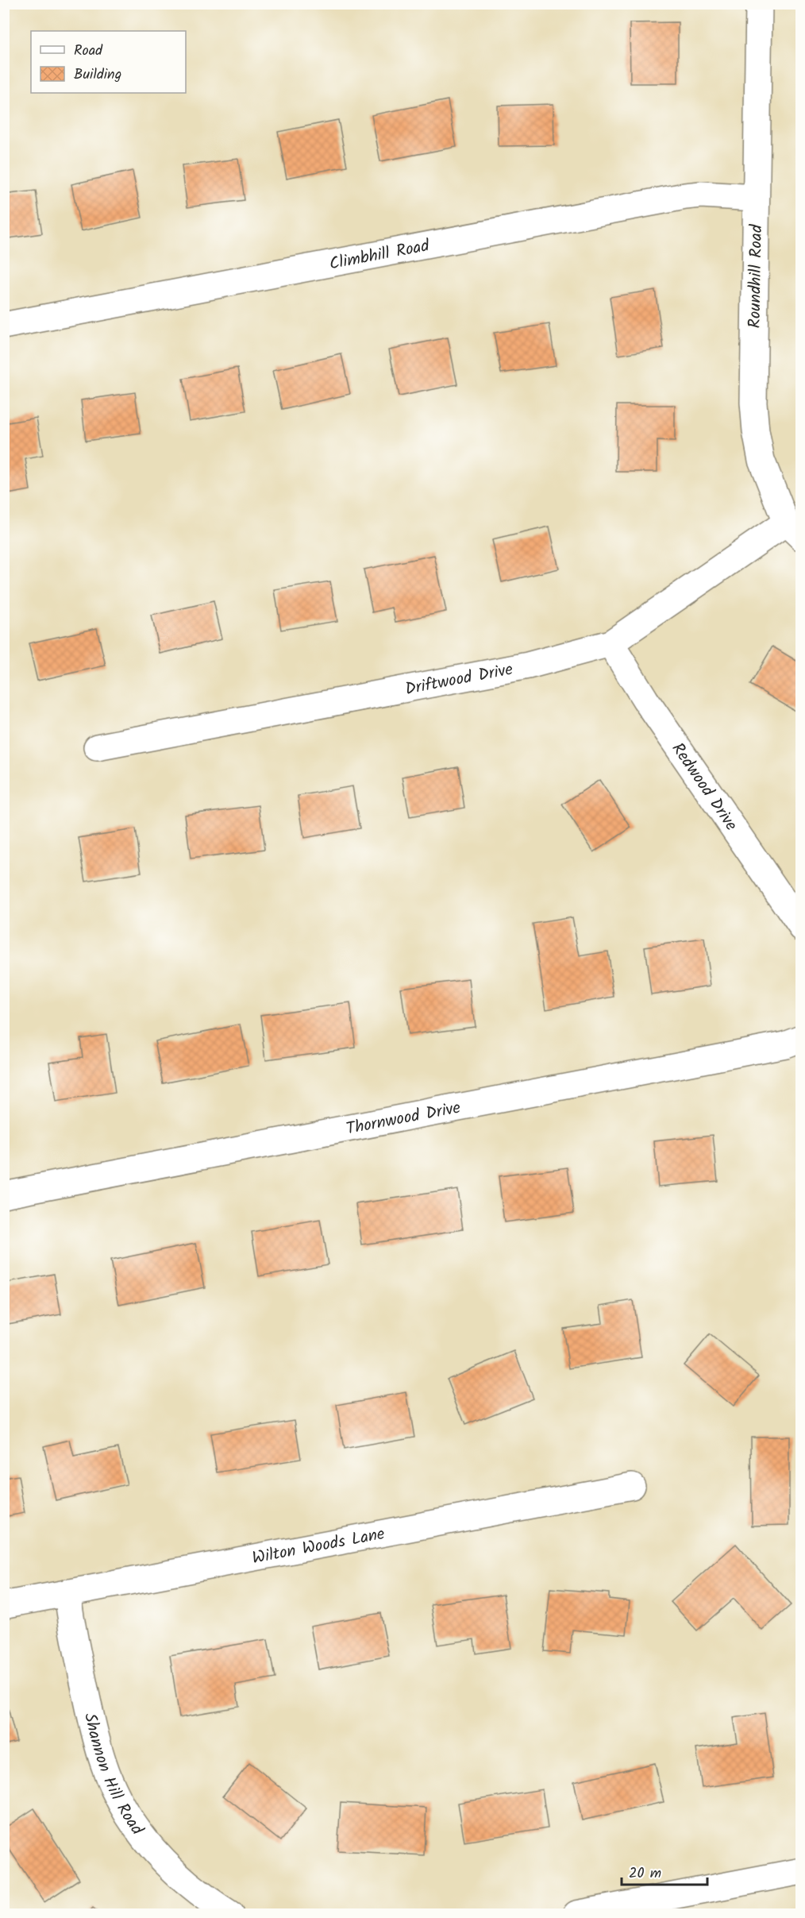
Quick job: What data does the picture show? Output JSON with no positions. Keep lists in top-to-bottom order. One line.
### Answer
{"streets":{"street":["Climbhill Road","Roundhill Road","Driftwood Drive","Redwood Drive","Thornwood Drive","Wilton Woods Lane","Shannon Hill Road"]},"crossings":[["Climbhill Road","Roundhill Road"],["Roundhill Road","Driftwood Drive"],["Driftwood Drive","Redwood Drive"],["Wilton Woods Lane","Shannon Hill Road"]],"legend":["Road","Building"],"scale_bar":"20 m"}
